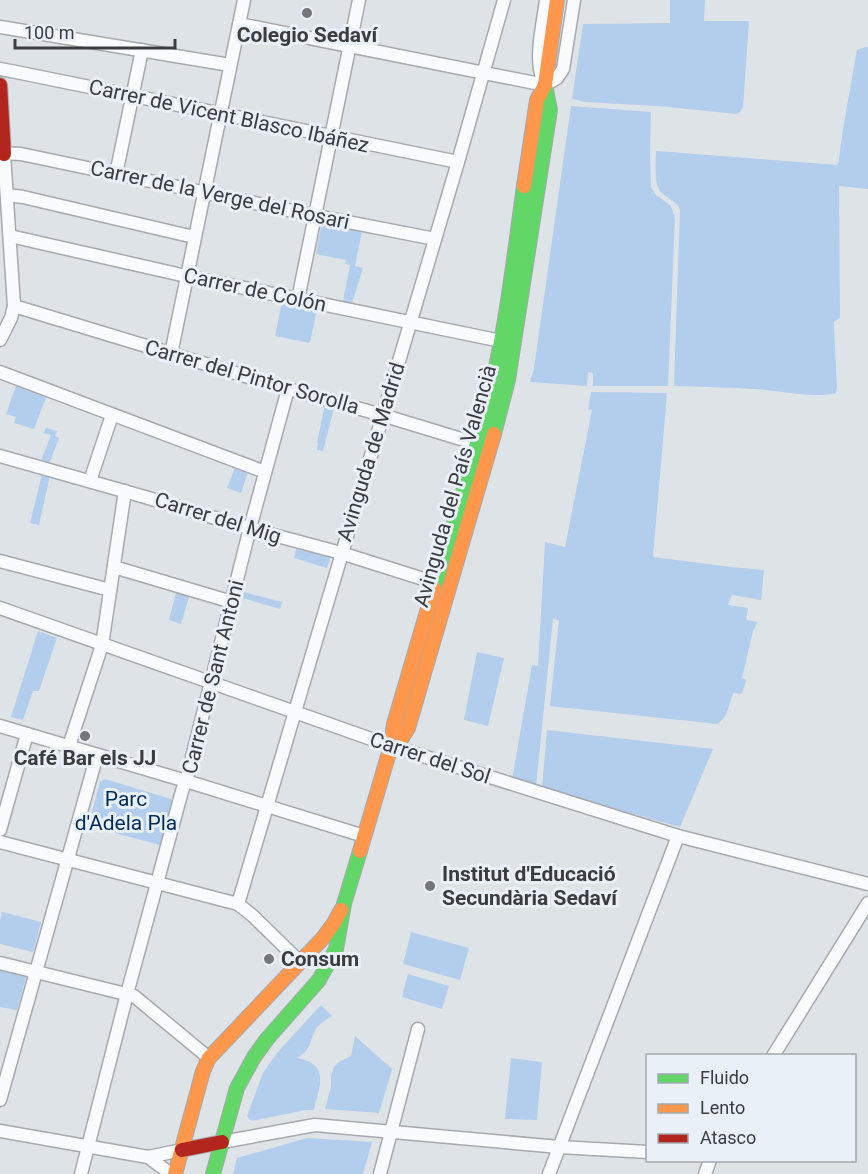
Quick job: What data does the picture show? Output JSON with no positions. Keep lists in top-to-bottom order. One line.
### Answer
{"streets":{"street":["Carrer de Vicent Blasco Ibáñez","Carrer de la Verge del Rosari","Carrer de Colón","Carrer del Pintor Sorolla","Avinguda de Madrid","Avinguda del País Valencià","Carrer del Mig","Carrer de Sant Antoni","Carrer del Sol"]},"crossings":[["Carrer de Vicent Blasco Ibáñez","Avinguda de Madrid"],["Carrer de la Verge del Rosari","Avinguda de Madrid"],["Carrer de Colón","Avinguda de Madrid"],["Carrer de Colón","Avinguda del País Valencià"],["Carrer del Pintor Sorolla","Avinguda de Madrid"],["Carrer del Pintor Sorolla","Avinguda del País Valencià"],["Carrer del Pintor Sorolla","Carrer de Sant Antoni"],["Avinguda de Madrid","Carrer del Mig"],["Avinguda de Madrid","Carrer del Sol"],["Avinguda del País Valencià","Carrer del Mig"],["Avinguda del País Valencià","Carrer del Sol"],["Carrer del Mig","Carrer de Sant Antoni"],["Carrer de Sant Antoni","Carrer del Sol"]],"parks":["Parc d'Adela Pla"],"places":["Colegio Sedaví","Café Bar els JJ","Institut d'Educació Secundària Sedaví","Consum"],"legend":["Fluido","Lento","Atasco"],"scale_bar":"100 m"}
